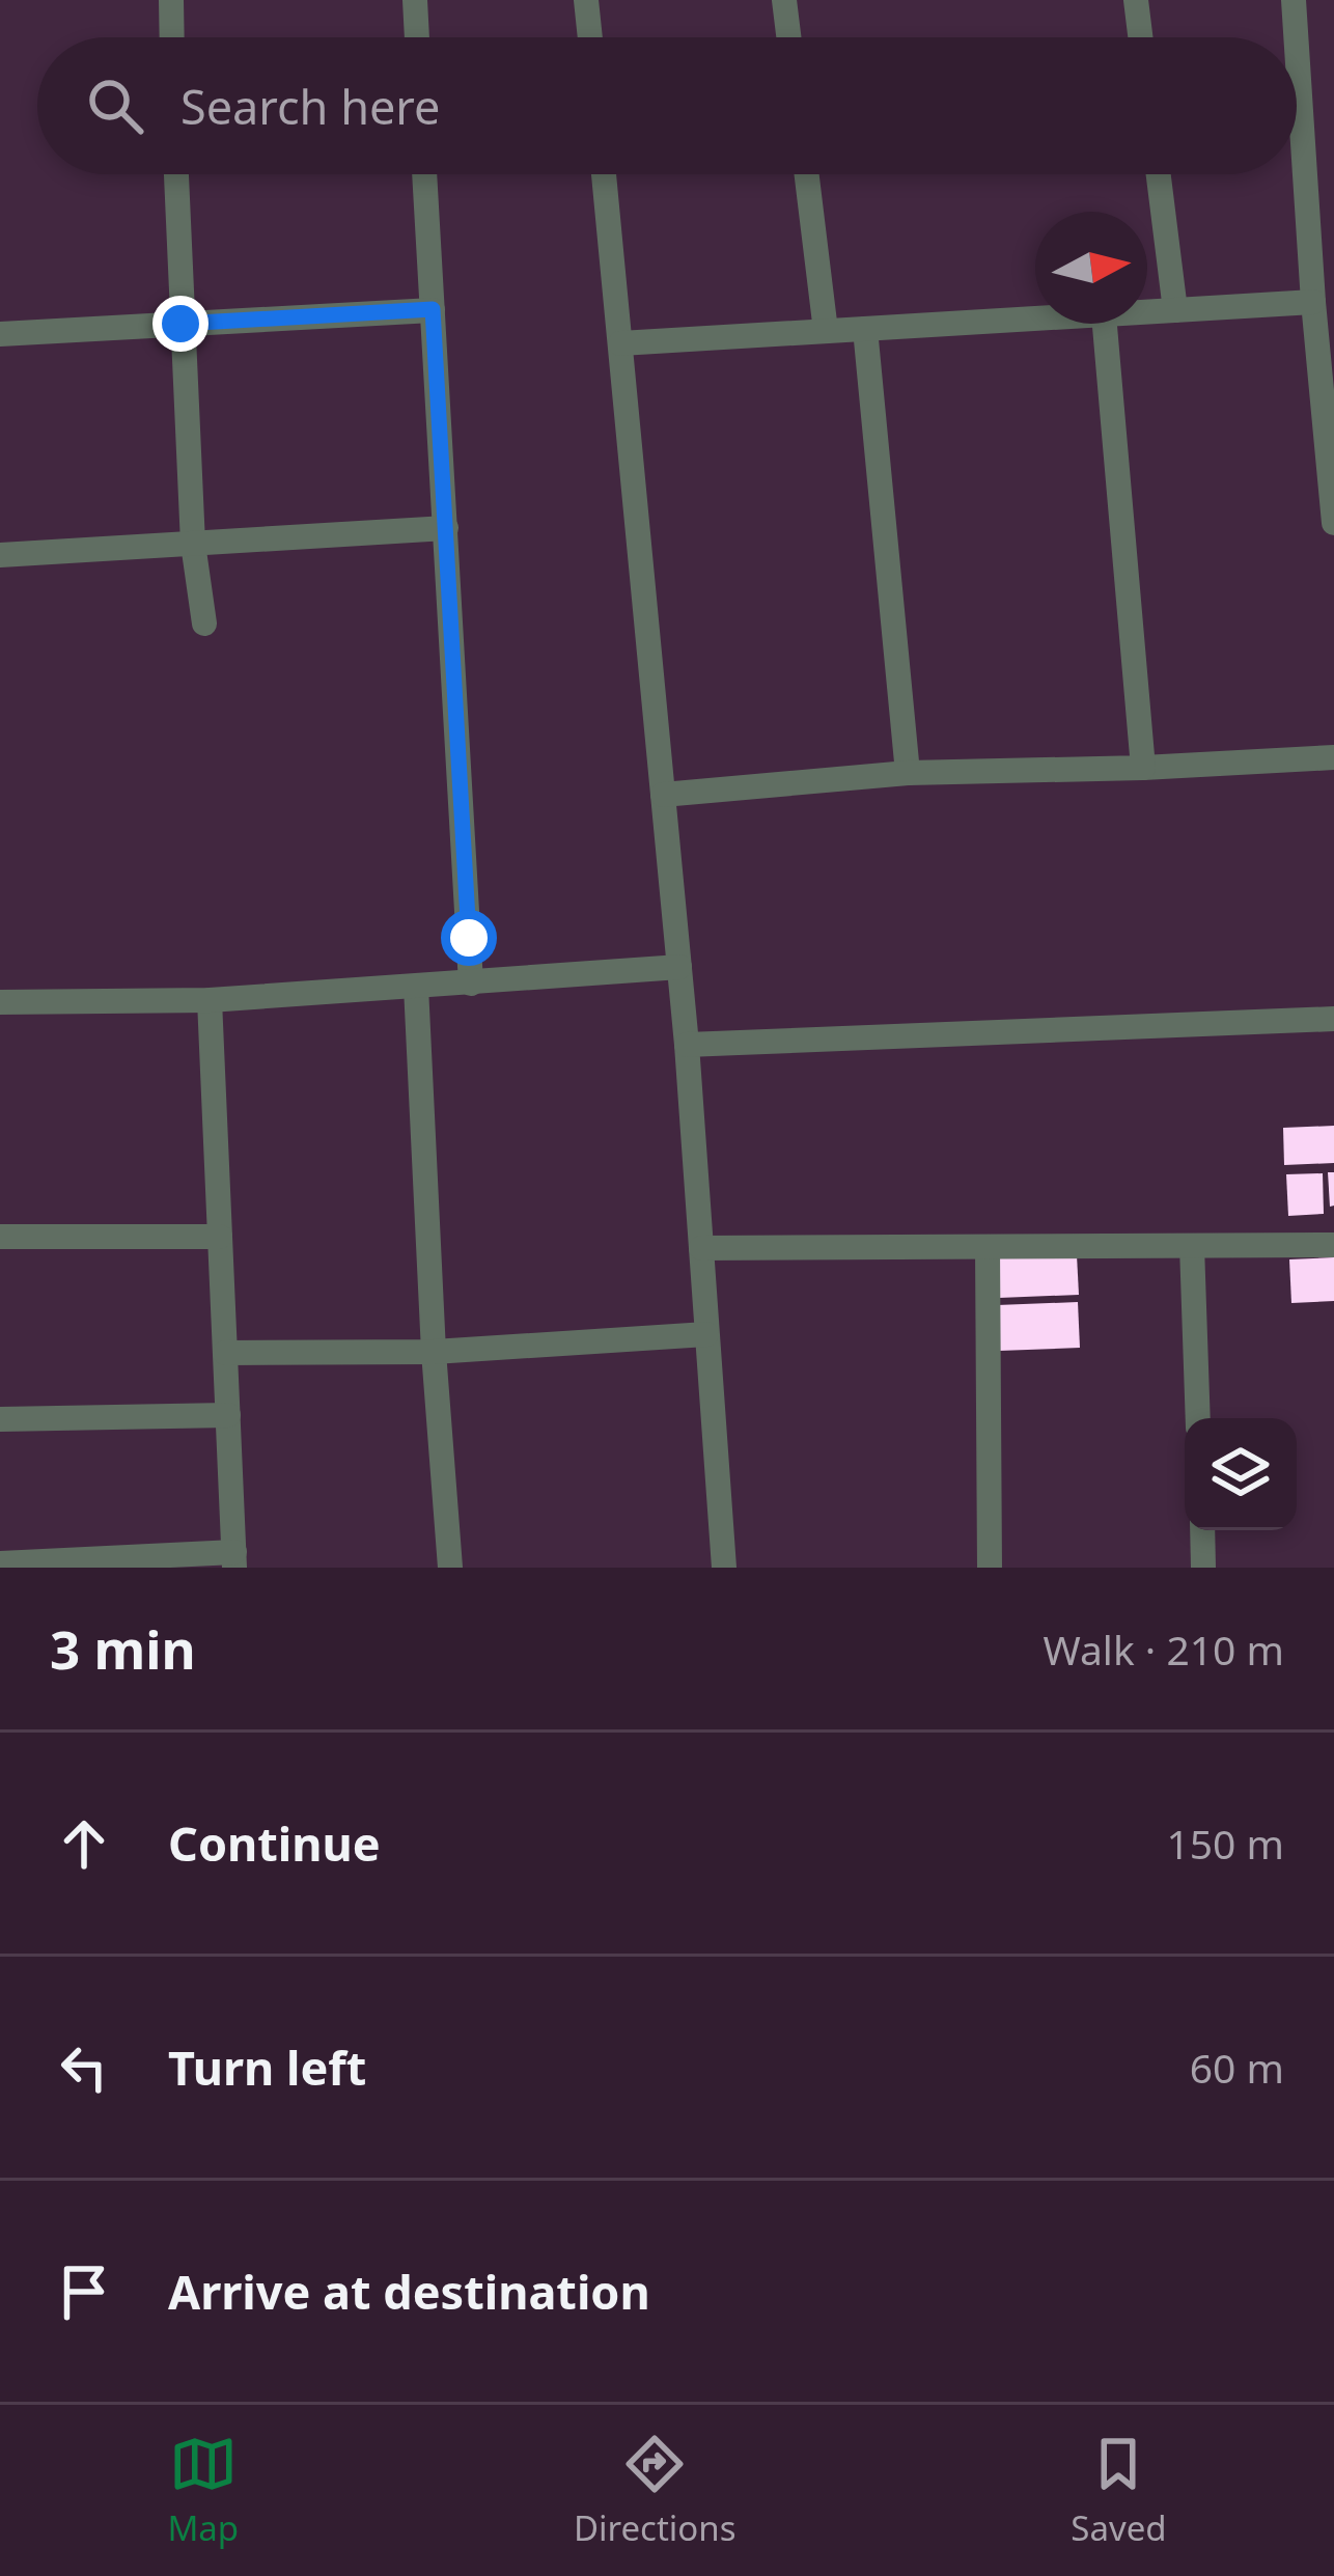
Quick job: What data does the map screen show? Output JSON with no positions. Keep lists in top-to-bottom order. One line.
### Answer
{"north":"right","page":{"search":"Search here","heading":["3 min","Walk · 210 m"],"list":[["Continue","150 m"],["Turn left","60 m"],"Arrive at destination"],"nav":["Map","Directions","Saved"]}}
